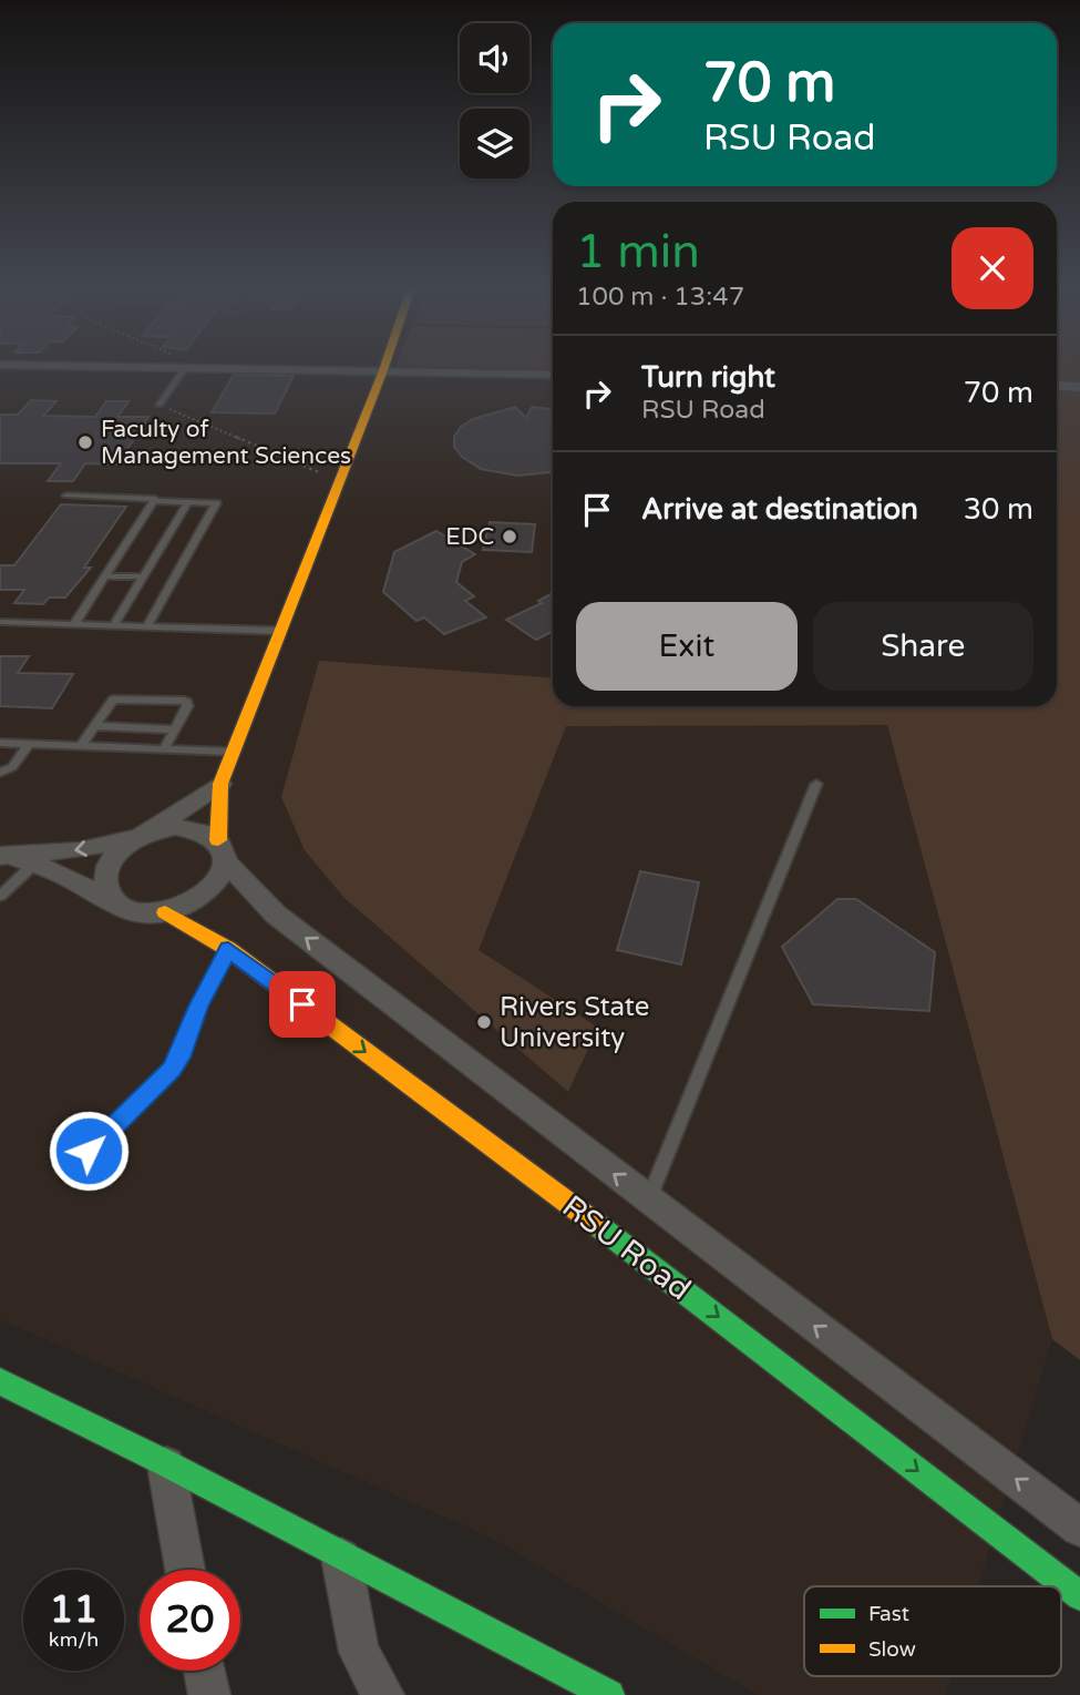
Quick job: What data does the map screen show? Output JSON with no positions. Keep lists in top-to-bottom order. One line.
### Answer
{"streets":{"street":["RSU Road"]},"places":["Faculty of Management Sciences","EDC","Rivers State University"],"legend":["Fast","Slow"],"page":{"turn":["70 m","RSU Road"],"heading":["1 min","100 m · 13:47"],"list":[{"name":"Turn right","note":"RSU Road","value":"70 m"},{"name":"Arrive at destination","value":"30 m"}],"buttons":["Exit","Share"],"speed":"11 km/h","limit":"20"}}
